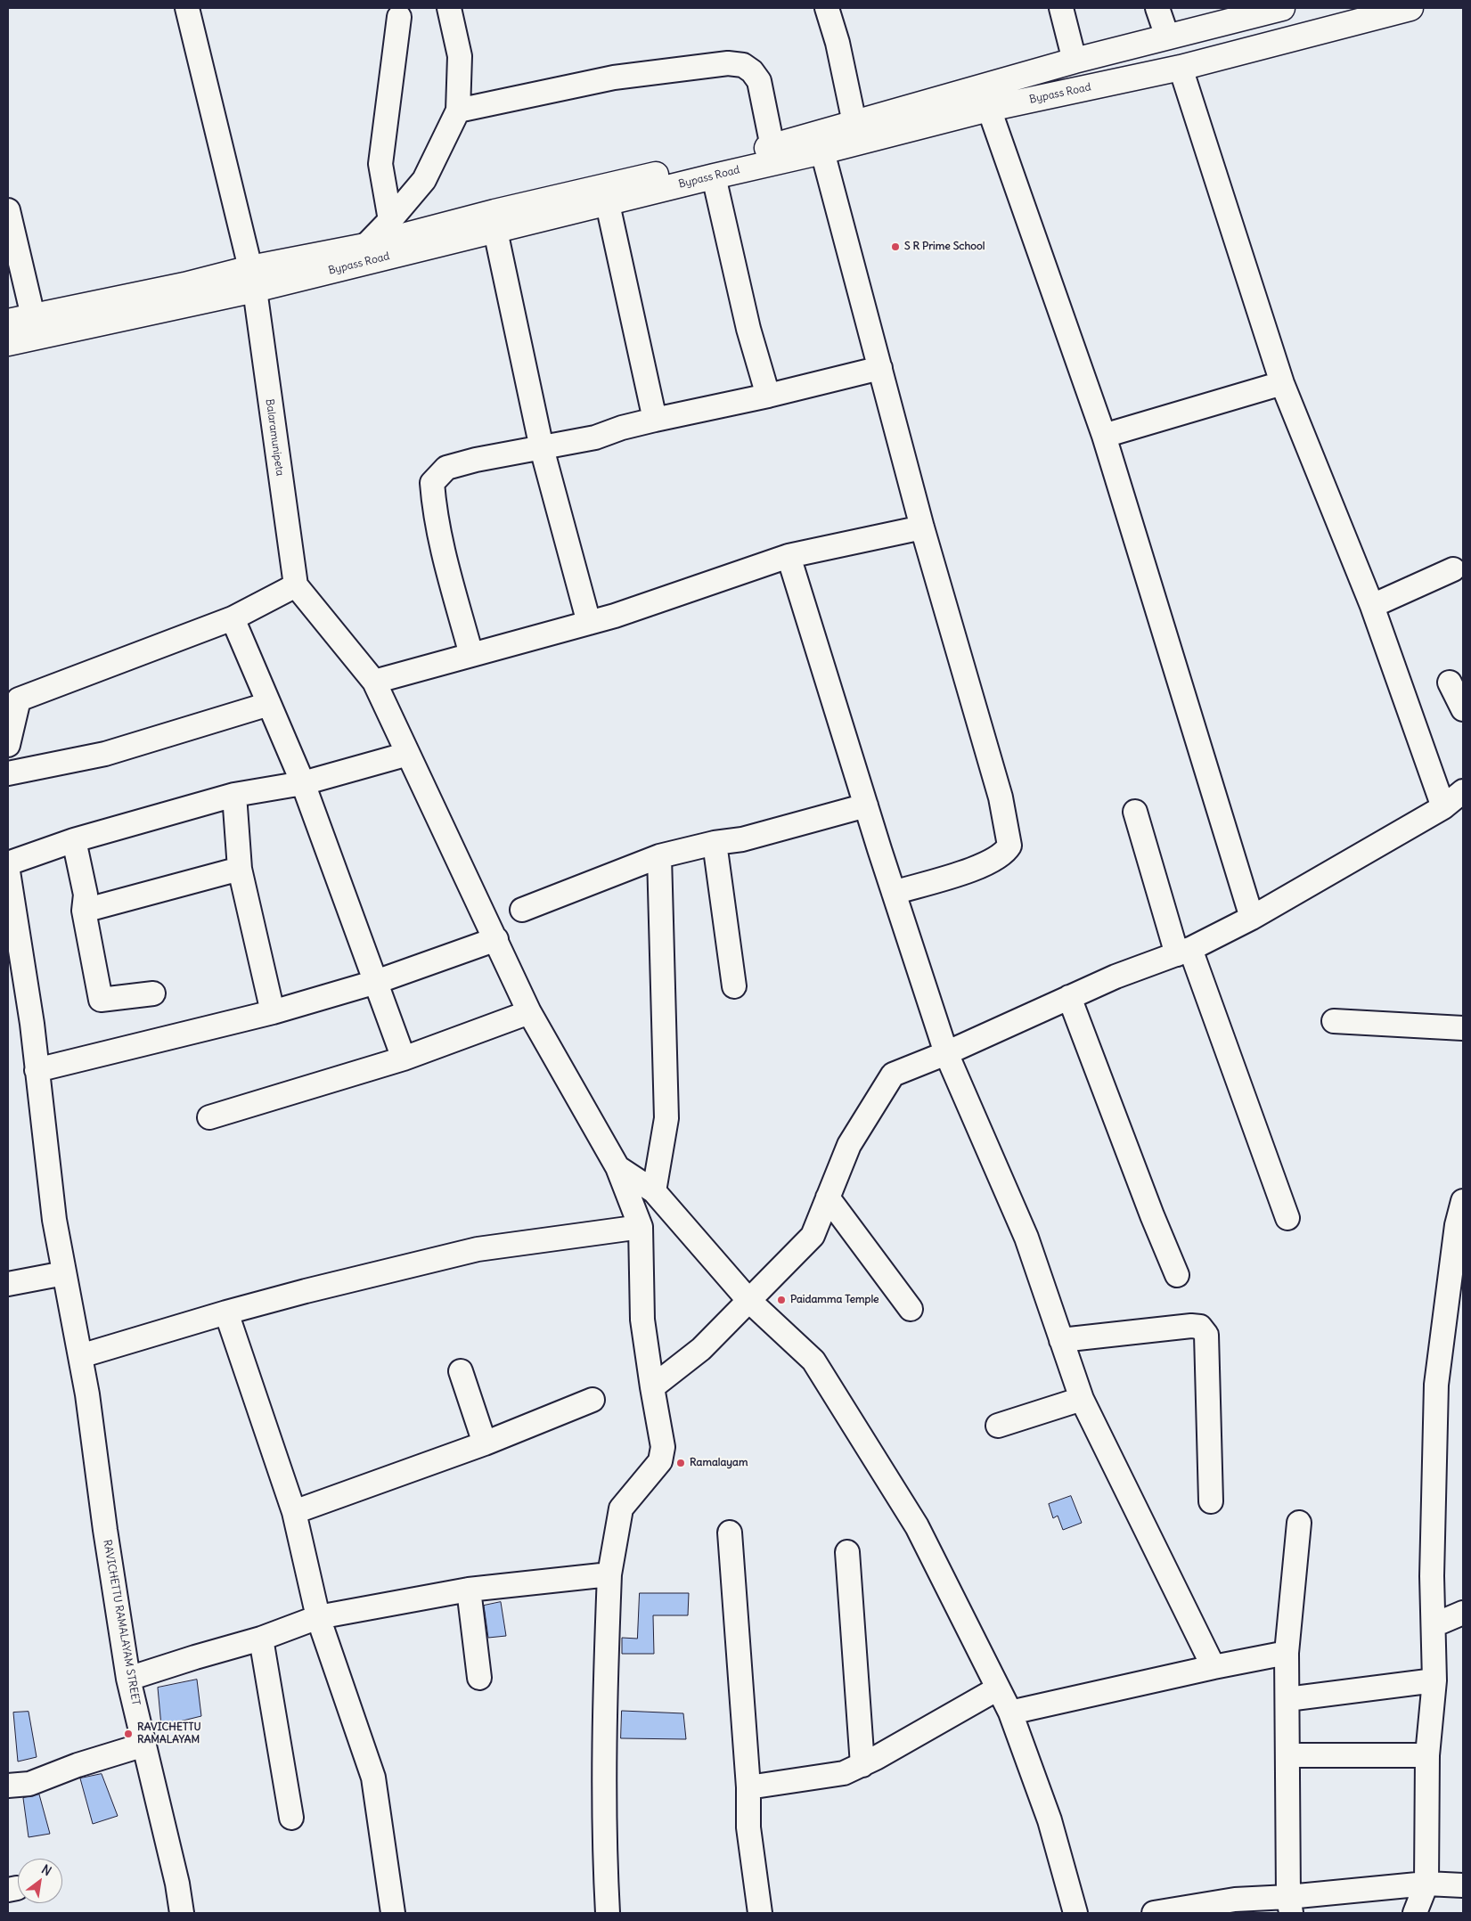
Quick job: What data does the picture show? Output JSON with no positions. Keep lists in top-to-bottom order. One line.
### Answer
{"streets":{"main road":["Bypass Road"],"street":["Balaramunipeta","RAVICHETTU RAMALAYAM STREET"]},"crossings":[["Bypass Road","Balaramunipeta"]],"places":["S R Prime School","Paidamma Temple","Ramalayam","RAVICHETTU RAMALAYAM"],"north":"top right"}
